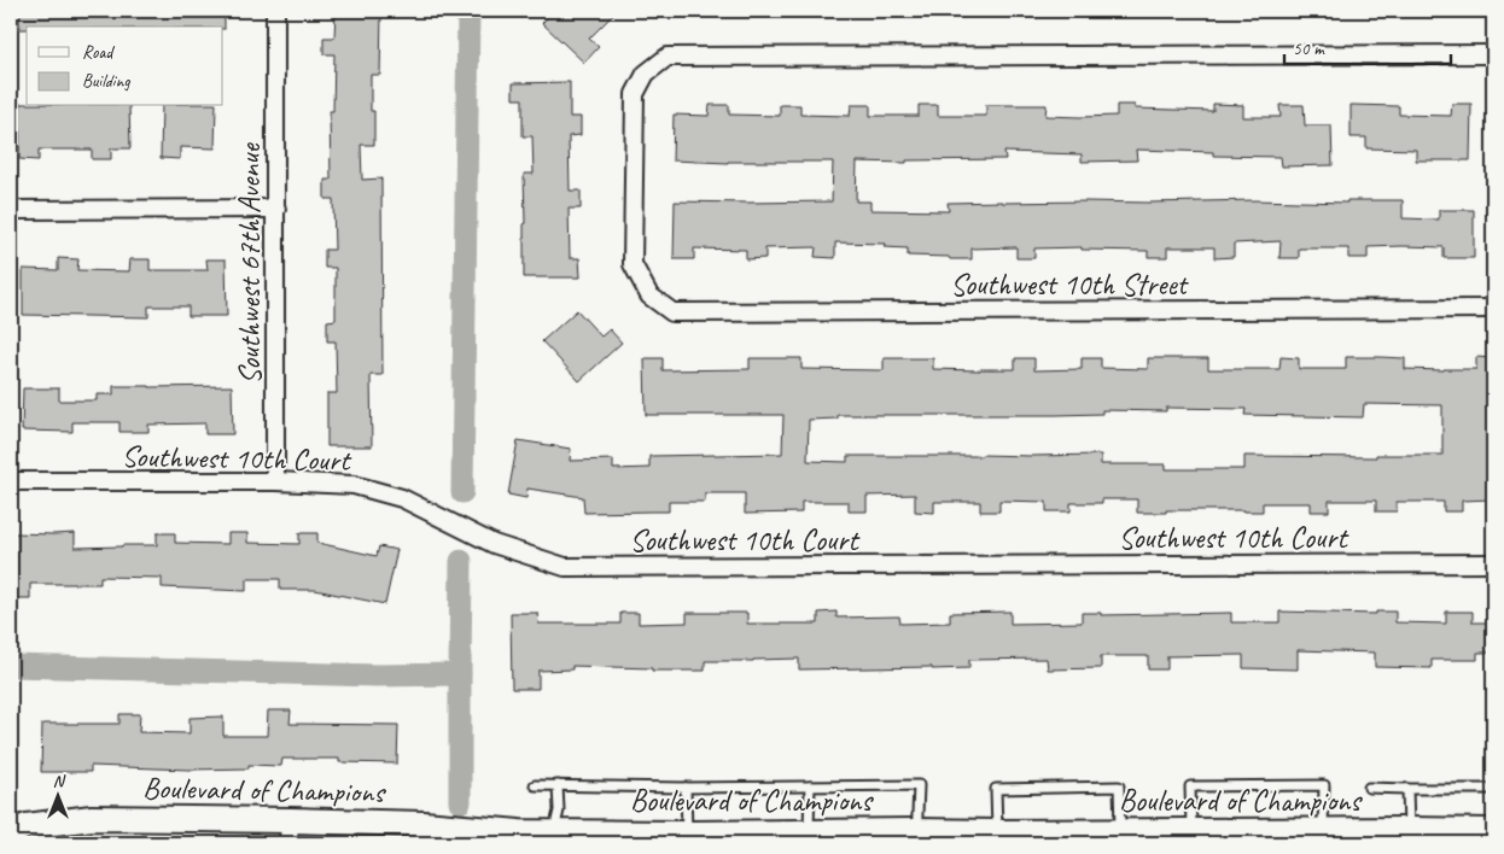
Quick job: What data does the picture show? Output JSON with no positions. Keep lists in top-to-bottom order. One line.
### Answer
{"streets":{"street":["Southwest 67th Avenue","Southwest 10th Street","Southwest 10th Court","Boulevard of Champions"]},"crossings":[["Southwest 67th Avenue","Southwest 10th Court"]],"legend":["Road","Building"],"scale_bar":"50 m","north":"top"}
